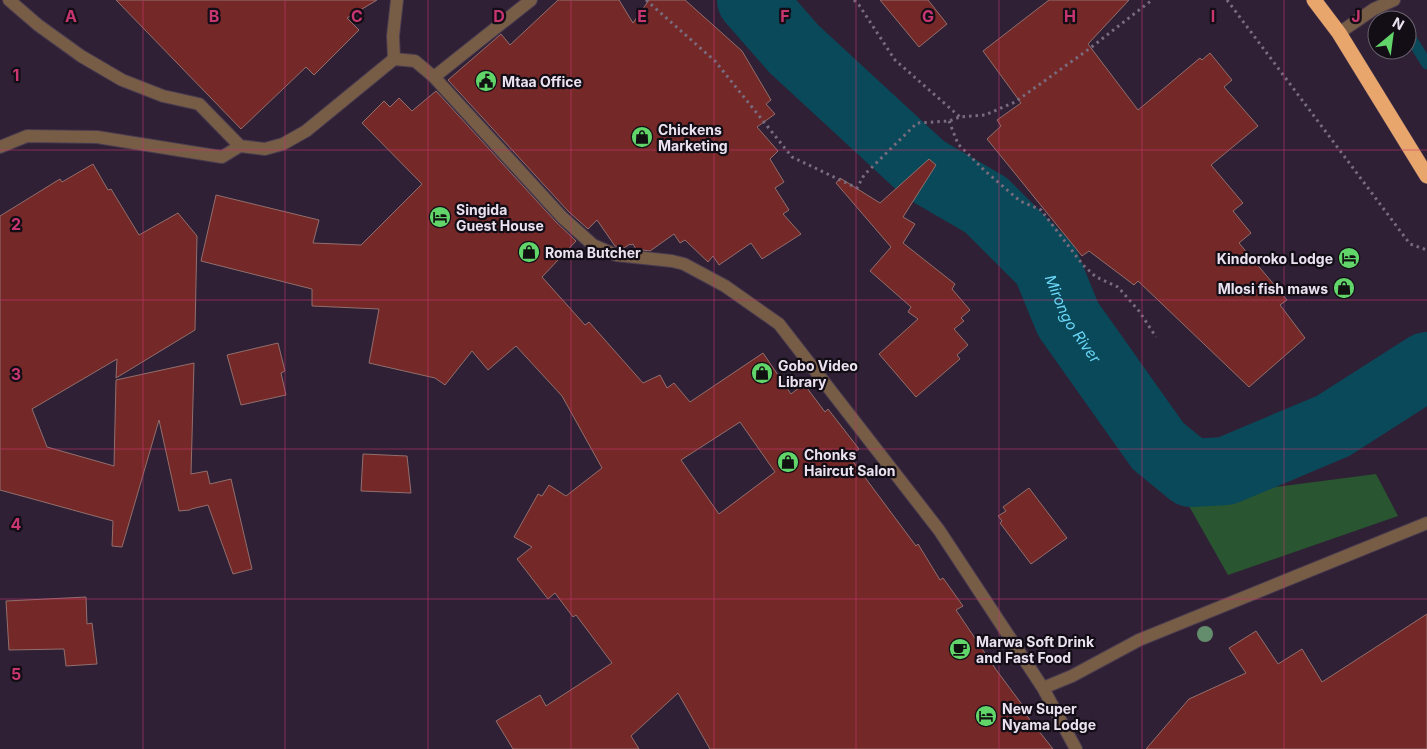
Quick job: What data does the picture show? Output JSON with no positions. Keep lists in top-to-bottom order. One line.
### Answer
{"water":["Mirongo River"],"places":{"public building":["Mtaa Office"],"shop":["Chickens Marketing","Roma Butcher","Mlosi fish maws","Gobo Video Library","Chonks Haircut Salon"],"hotel":["Singida Guest House","Kindoroko Lodge","New Super Nyama Lodge"],"cafe":["Marwa Soft Drink and Fast Food"]},"north":"top right","grid":{"columns":["A","B","C","D","E","F","G","H","I","J"],"rows":["1","2","3","4","5"]}}
